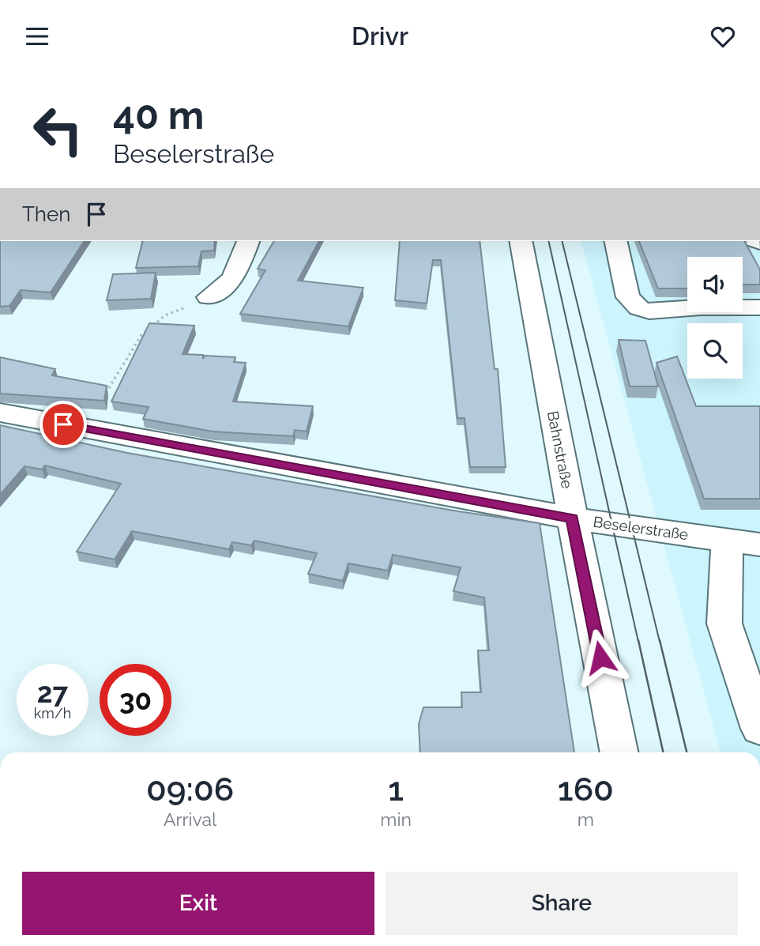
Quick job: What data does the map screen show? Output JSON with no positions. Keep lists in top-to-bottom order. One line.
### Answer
{"streets":{"street":["Bahnstraße","Beselerstraße"]},"crossings":[["Bahnstraße","Beselerstraße"]],"page":{"header":"Drivr","turn":["40 m","Beselerstraße"],"then":"Then","speed":"27 km/h","limit":"30","eta":["09:06","Arrival","1","min","160","m"],"buttons":["Exit","Share"]}}
